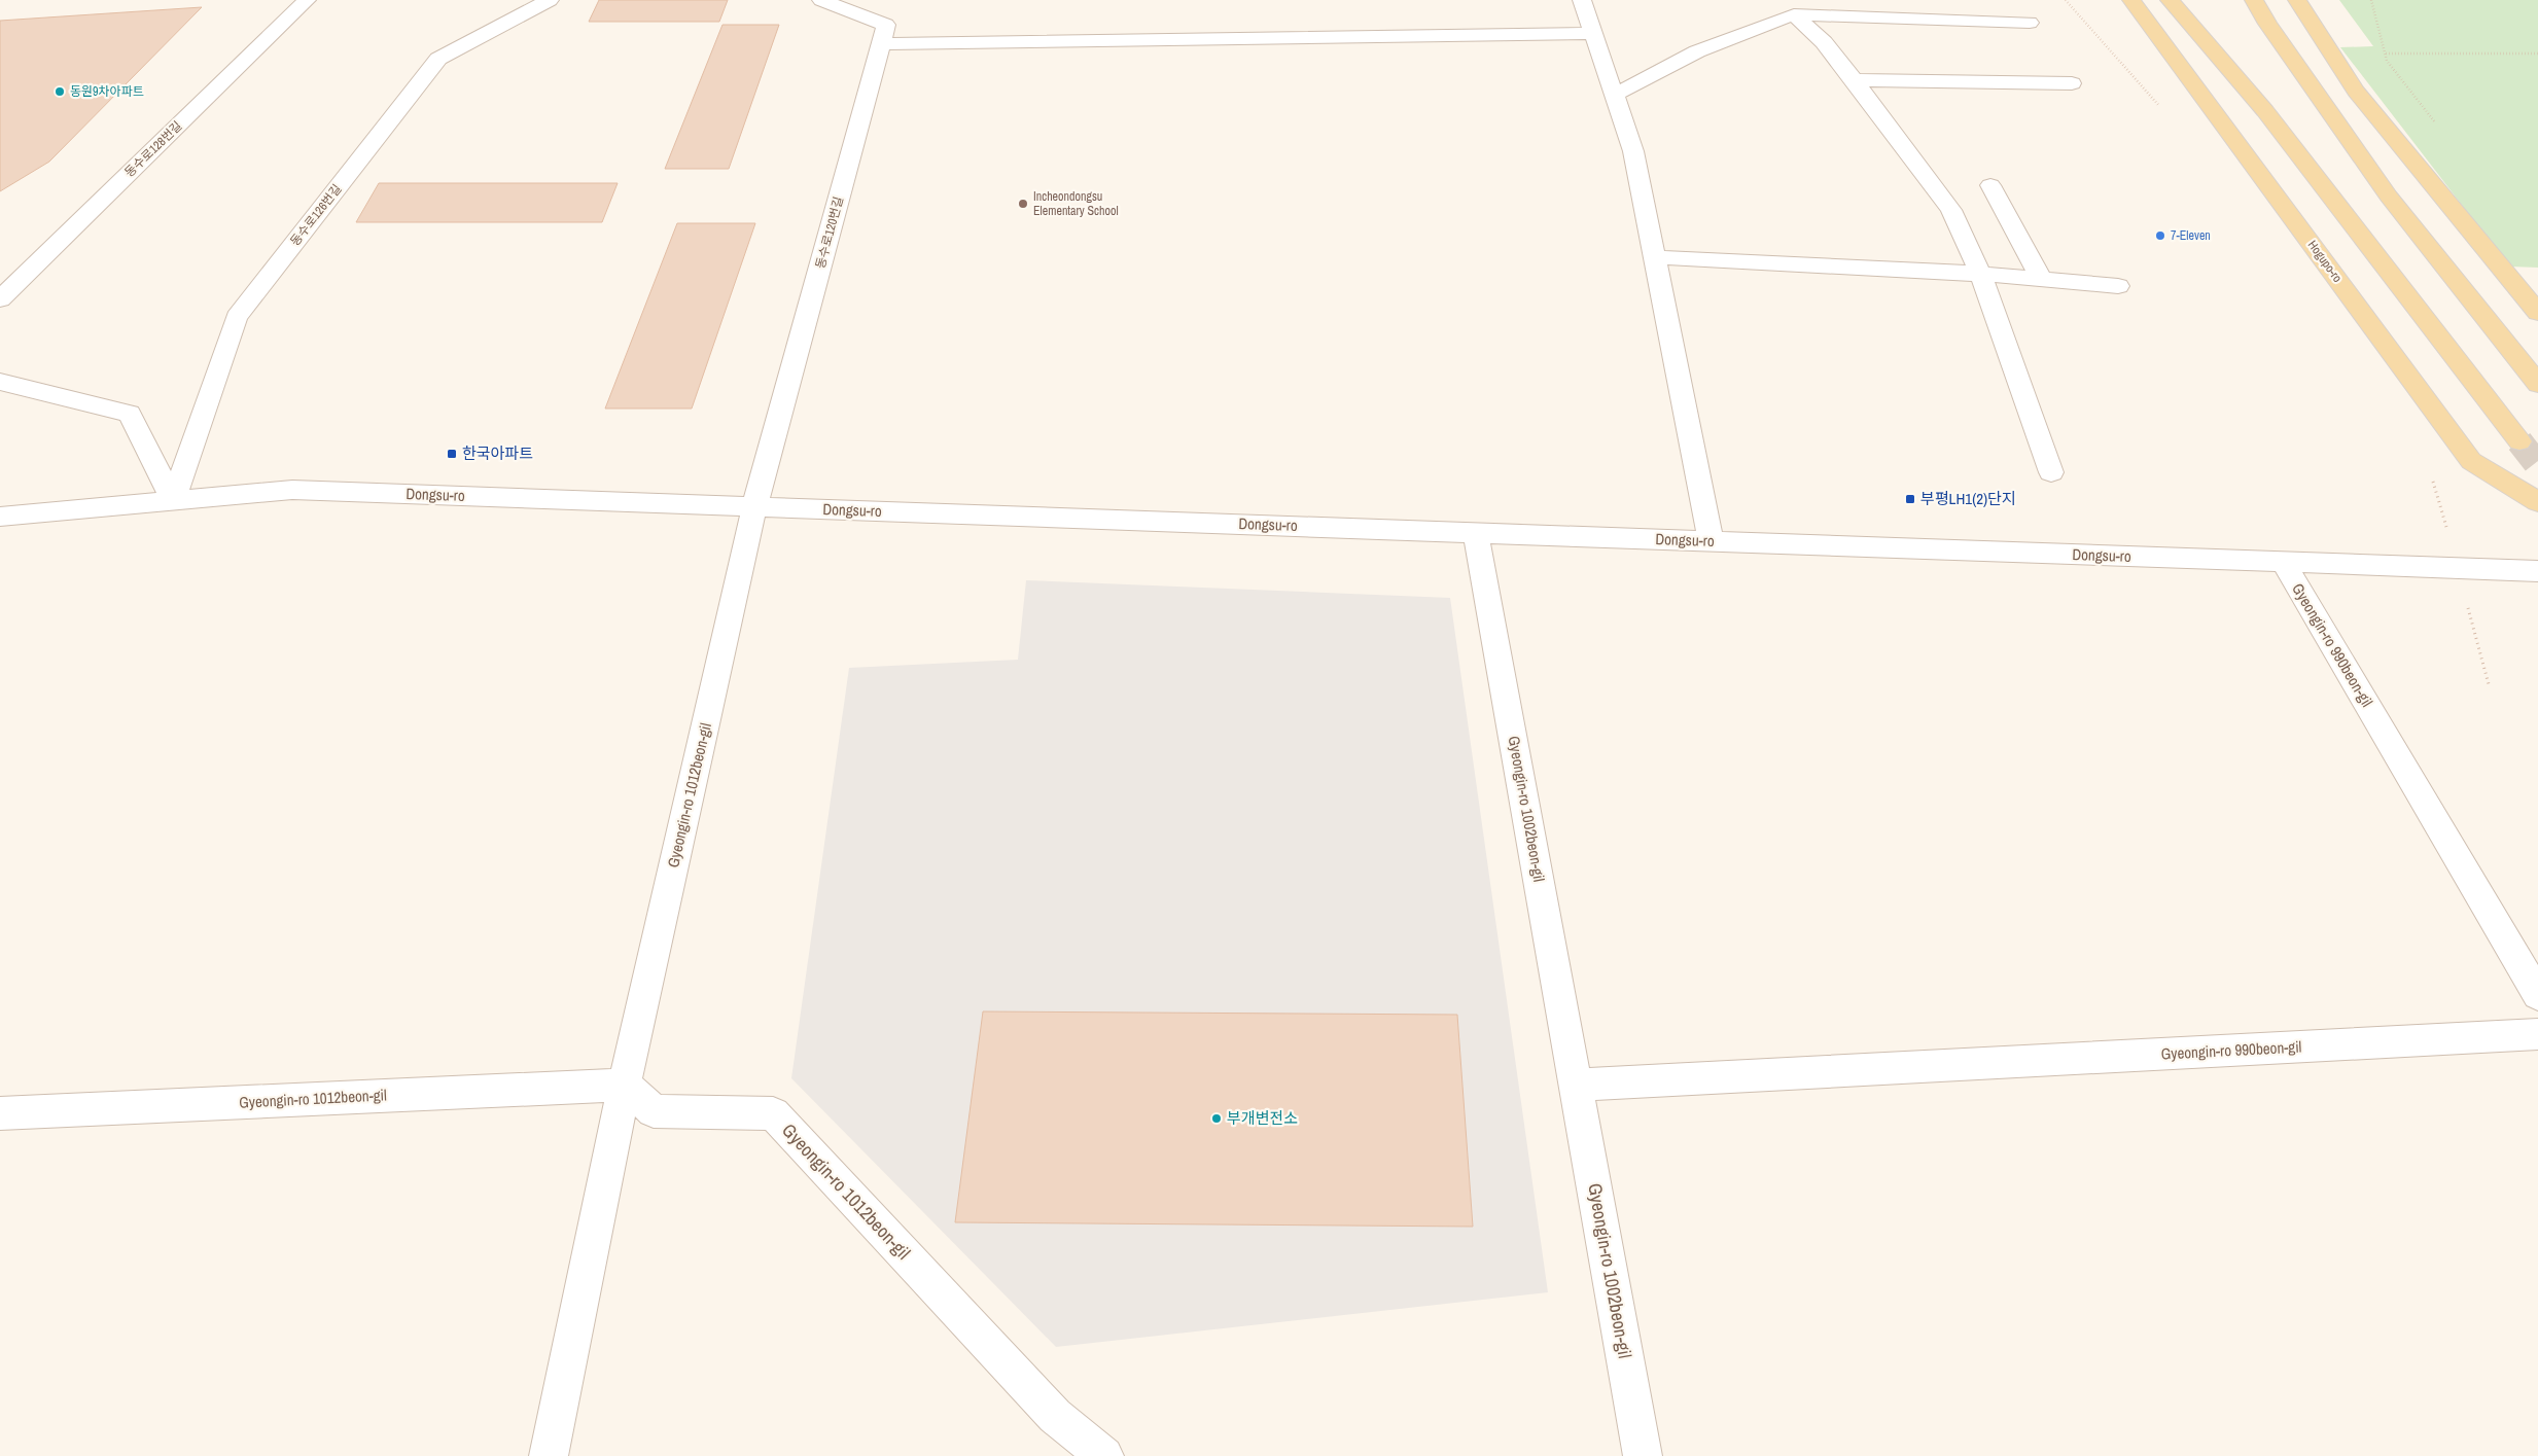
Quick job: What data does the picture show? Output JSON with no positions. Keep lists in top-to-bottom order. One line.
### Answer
{"streets":{"main road":["Hogupo-ro"],"street":["동수로128번길","동수로126번길","동수로120번길","Dongsu-ro","Gyeongin-ro 990beon-gil","Gyeongin-ro 1012beon-gil","Gyeongin-ro 1002beon-gil"]},"crossings":[["동수로126번길","Dongsu-ro"],["동수로120번길","Dongsu-ro"],["동수로120번길","Gyeongin-ro 1012beon-gil"],["Dongsu-ro","Gyeongin-ro 990beon-gil"],["Dongsu-ro","Gyeongin-ro 1012beon-gil"],["Dongsu-ro","Gyeongin-ro 1002beon-gil"],["Gyeongin-ro 990beon-gil","Gyeongin-ro 1002beon-gil"]],"places":{"other":["동원9차아파트","Incheondongsu Elementary School","7-Eleven","부개변전소"],"transit":["한국아파트","부평LH1(2)단지"]}}
